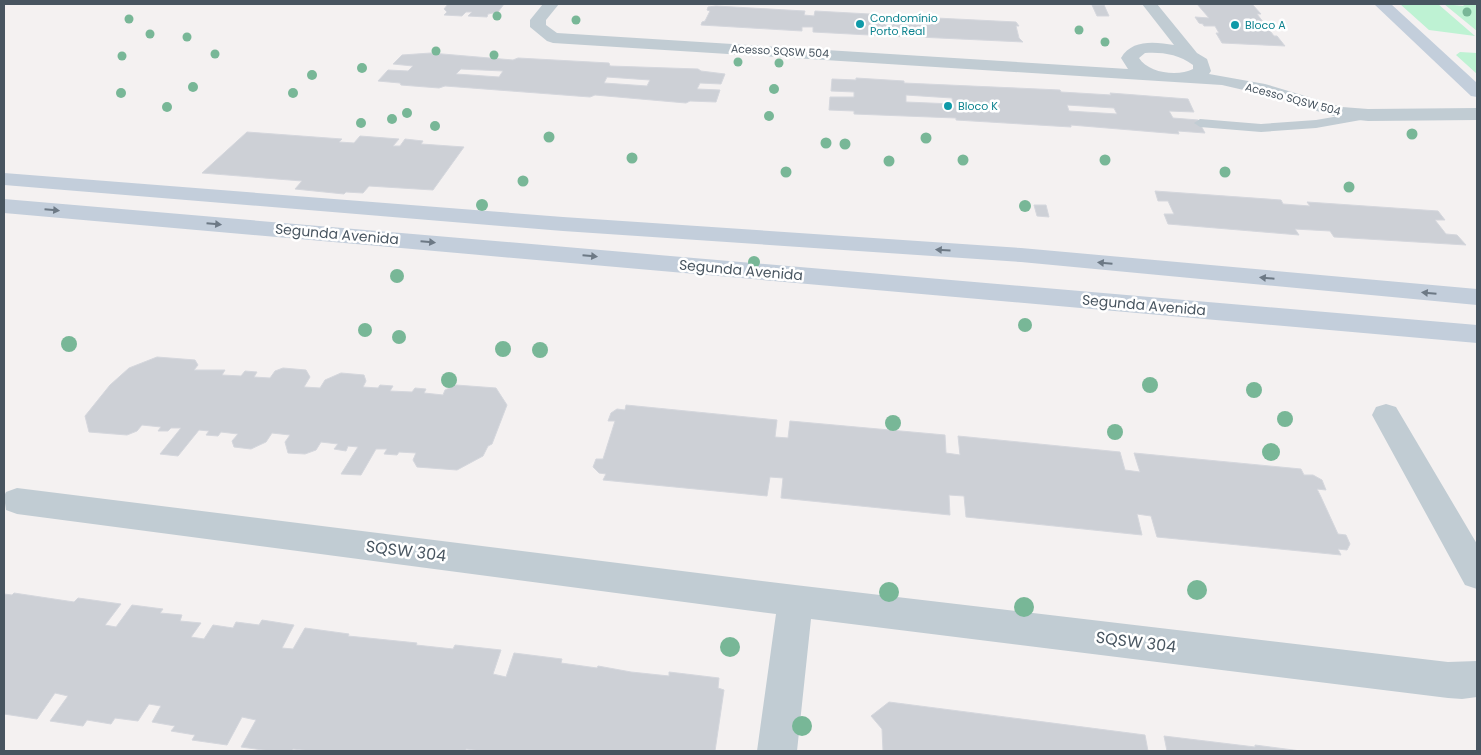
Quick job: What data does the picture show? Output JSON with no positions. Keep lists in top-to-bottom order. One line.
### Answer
{"streets":{"street":["Acesso SQSW 504","Segunda Avenida","SQSW 304"]},"places":["Condomínio Porto Real","Bloco A","Bloco K"]}
